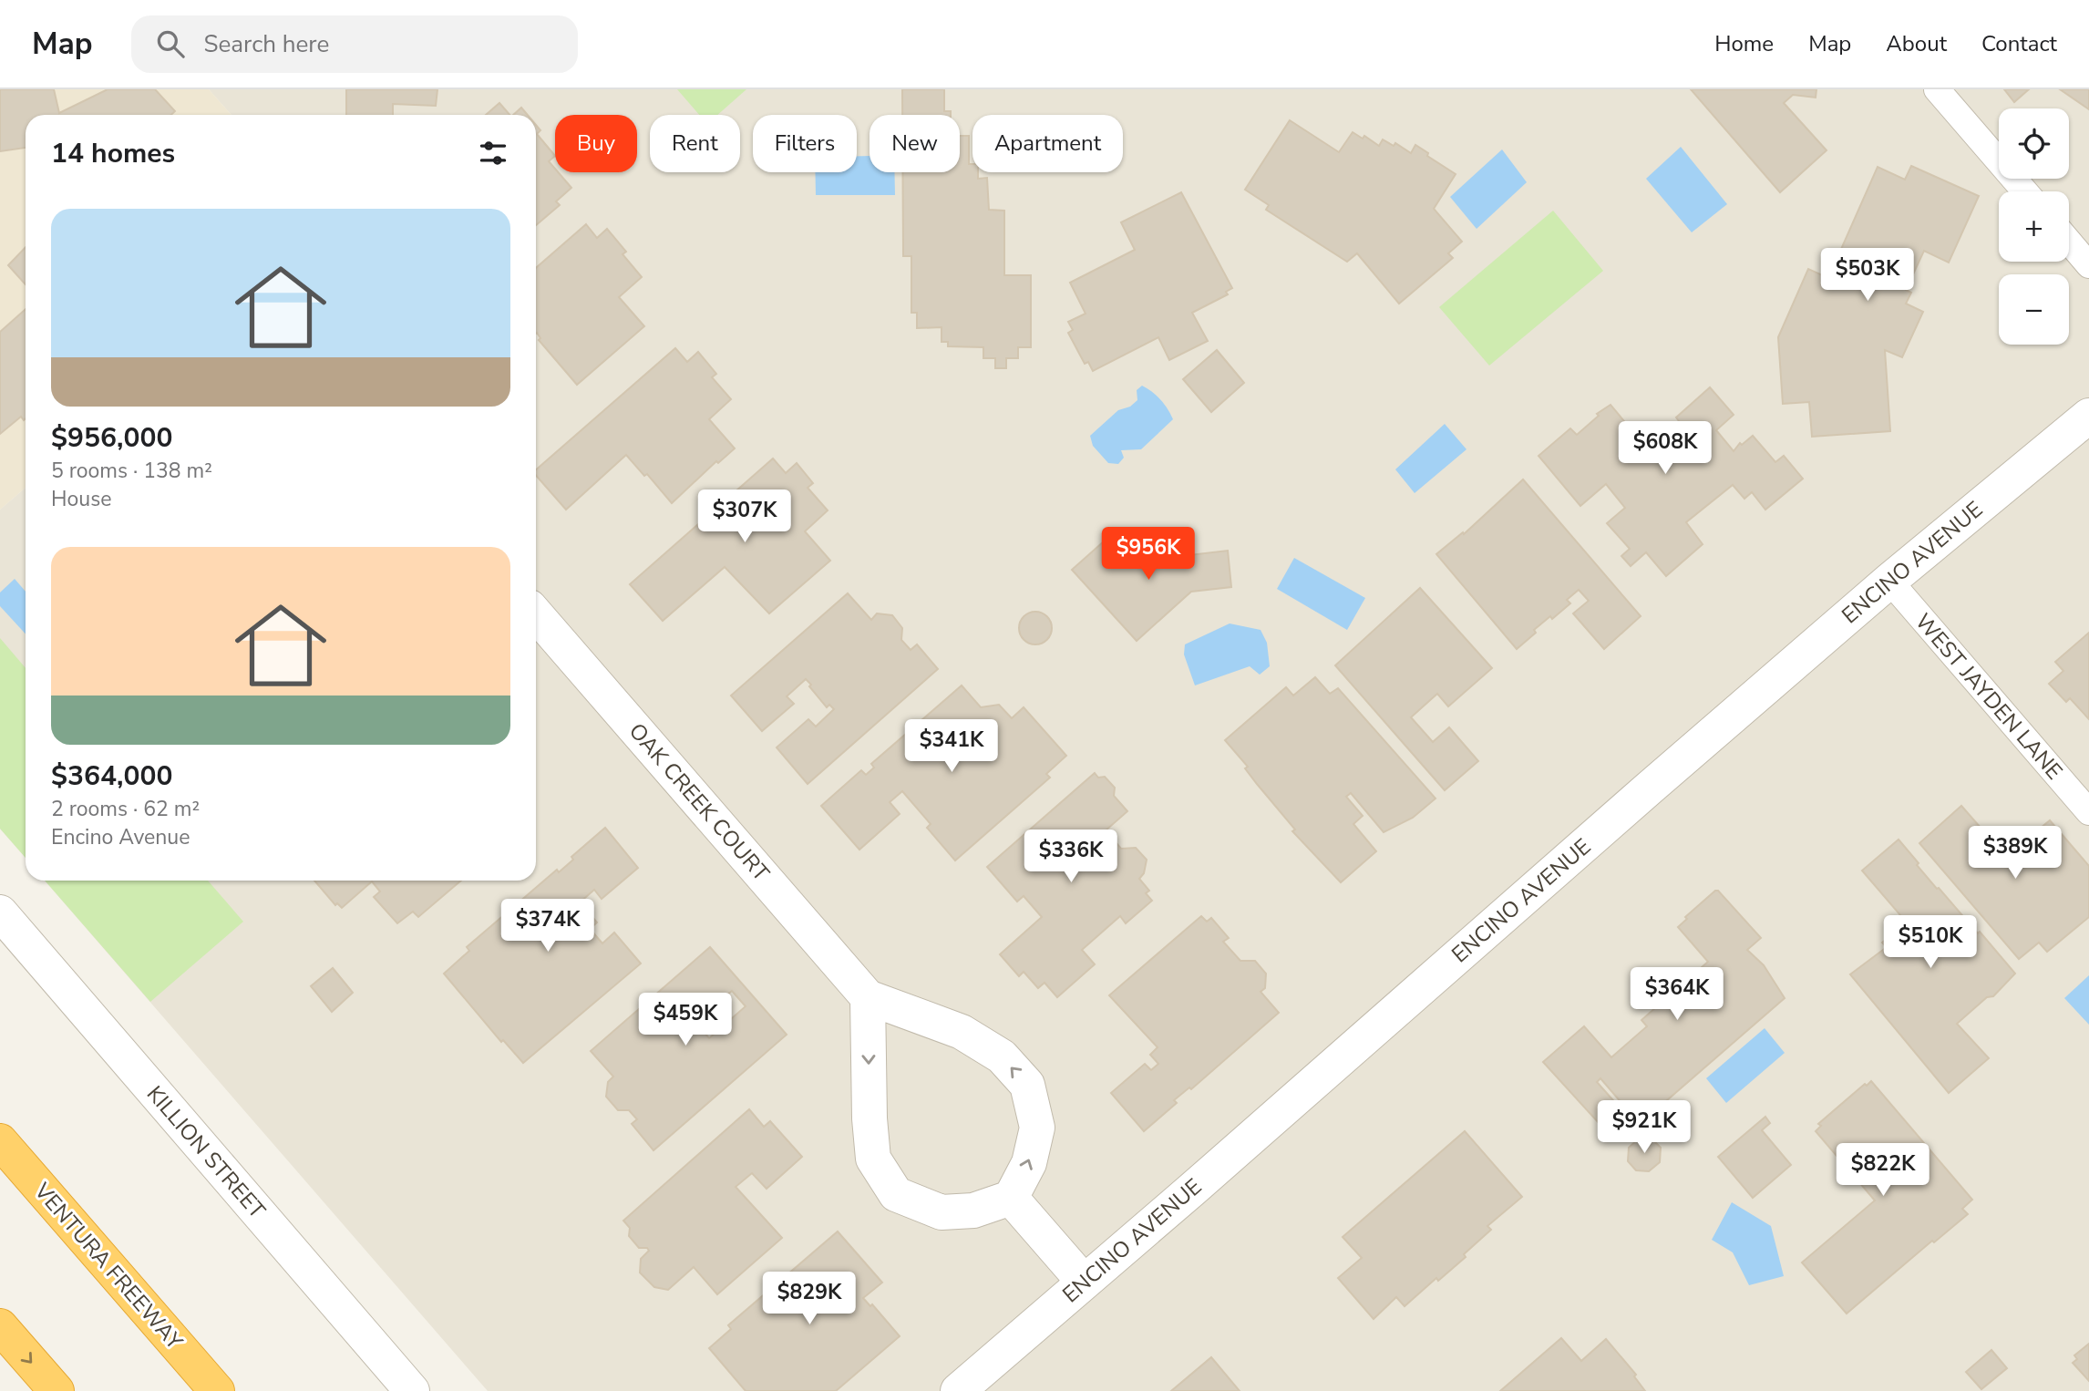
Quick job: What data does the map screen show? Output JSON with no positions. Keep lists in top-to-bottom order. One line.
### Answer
{"streets":{"highway":["VENTURA FREEWAY"],"street":["ENCINO AVENUE","OAK CREEK COURT","KILLION STREET"],"lane":["WEST JAYDEN LANE"]},"crossings":[["ENCINO AVENUE","WEST JAYDEN LANE"]],"page":{"header":"Map","search":"Search here","nav":["Home","Map","About","Contact"],"map_buttons":["+","−"],"chip":["Buy","Rent","Filters","New","Apartment"],"heading":"14 homes","list":[{"name":"$956,000","note":"5 rooms · 138 m² · House"},{"name":"$364,000","note":"2 rooms · 62 m² · Encino Avenue"}],"price":["$503K","$608K","$307K","$956K","$341K","$389K","$336K","$374K","$510K","$364K","$459K","$921K","$822K","$829K"]}}
